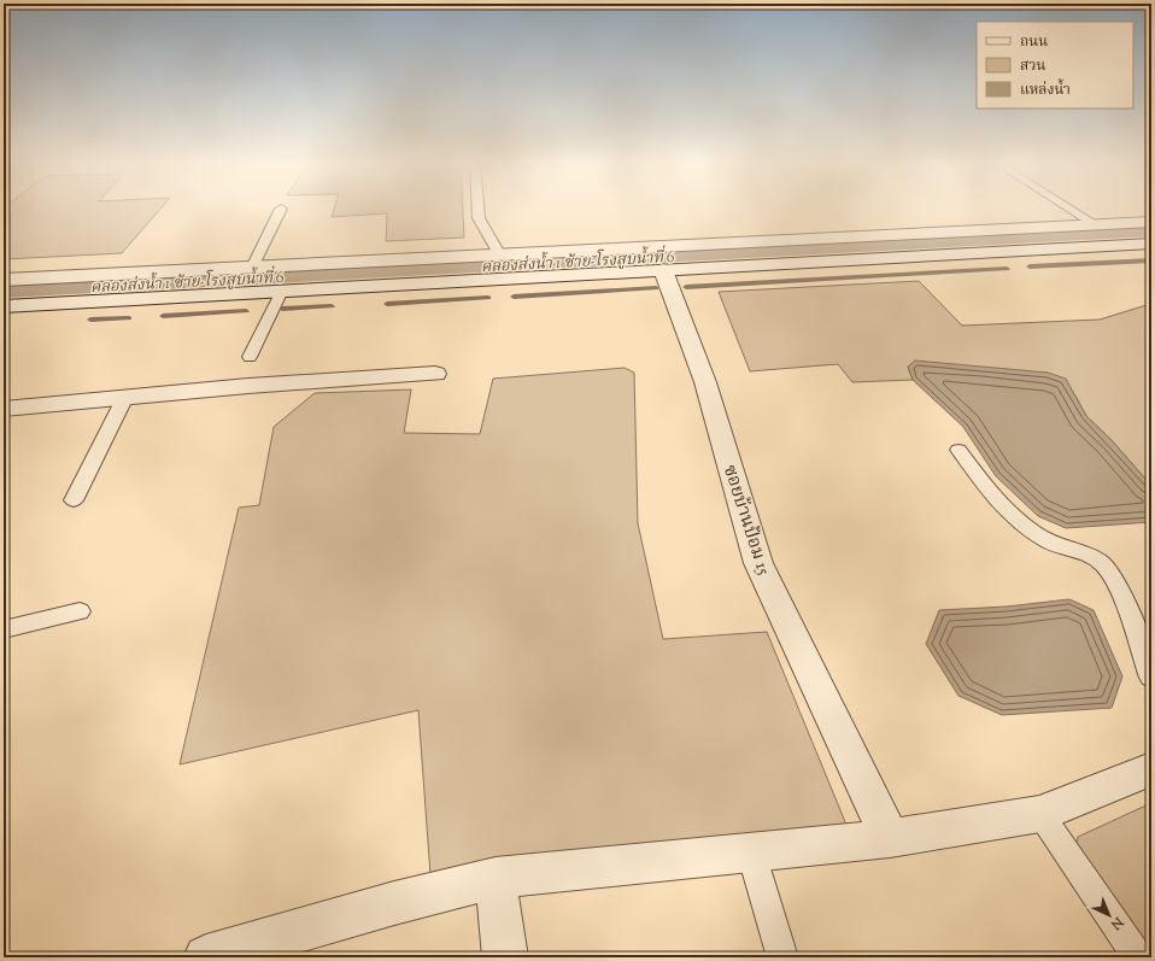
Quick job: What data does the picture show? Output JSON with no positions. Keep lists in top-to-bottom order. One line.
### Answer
{"streets":{"street":["ซอยบ้านป้อม 15"]},"water":["คลองส่งน้ำ 1 ซ้าย-โรงสูบน้ำที่ 6"],"legend":["ถนน","สวน","แหล่งน้ำ"],"north":"bottom right"}
